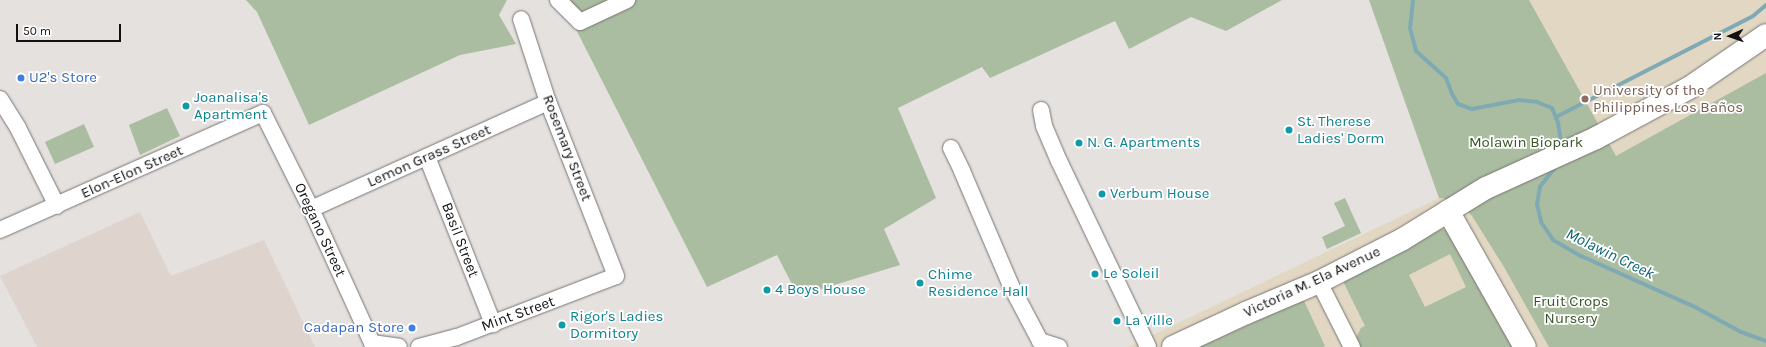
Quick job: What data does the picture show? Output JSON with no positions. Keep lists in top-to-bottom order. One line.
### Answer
{"streets":{"street":["Rosemary Street","Lemon Grass Street","Elon-Elon Street","Oregano Street","Basil Street","Victoria M. Ela Avenue","Mint Street"]},"crossings":[["Rosemary Street","Lemon Grass Street"],["Rosemary Street","Mint Street"],["Lemon Grass Street","Oregano Street"],["Lemon Grass Street","Basil Street"],["Elon-Elon Street","Oregano Street"],["Basil Street","Mint Street"]],"water":["Molawin Creek"],"parks":["Molawin Biopark","Fruit Crops Nursery"],"places":["U2's Store","University of the Philippines Los Baños","Joanalisa's Apartment","St. Therese Ladies' Dorm","N. G. Apartments","Verbum House","Le Soleil","Chime Residence Hall","4 Boys House","La Ville","Rigor's Ladies Dormitory","Cadapan Store"],"scale_bar":"50 m","north":"left"}
